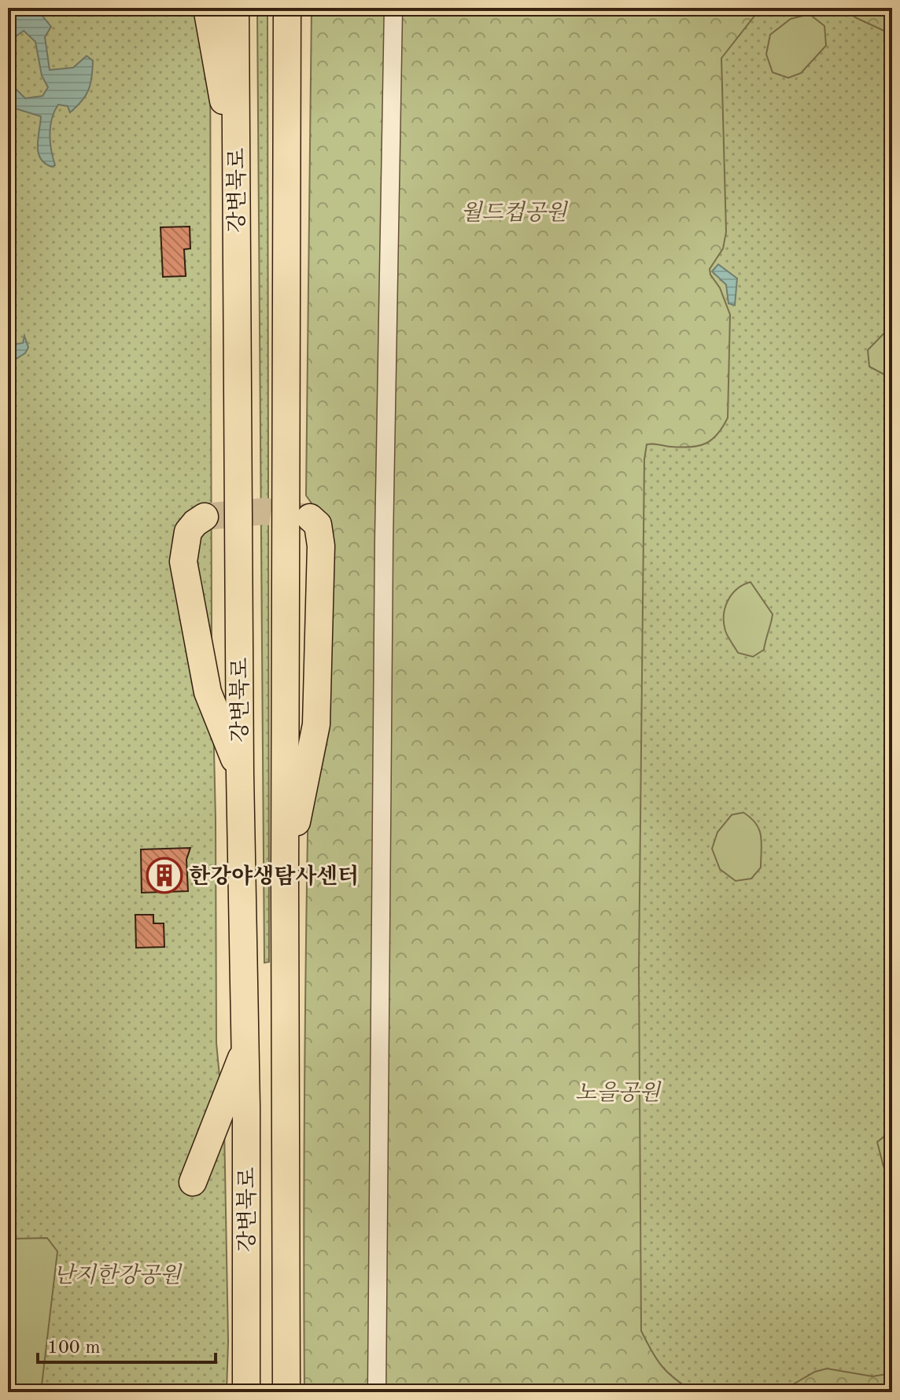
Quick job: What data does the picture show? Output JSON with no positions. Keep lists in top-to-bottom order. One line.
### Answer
{"streets":{"highway":["강변북로"]},"parks":["월드컵공원","노을공원","난지한강공원"],"places":{"building":["한강야생탐사센터"]},"scale_bar":"100 m"}
